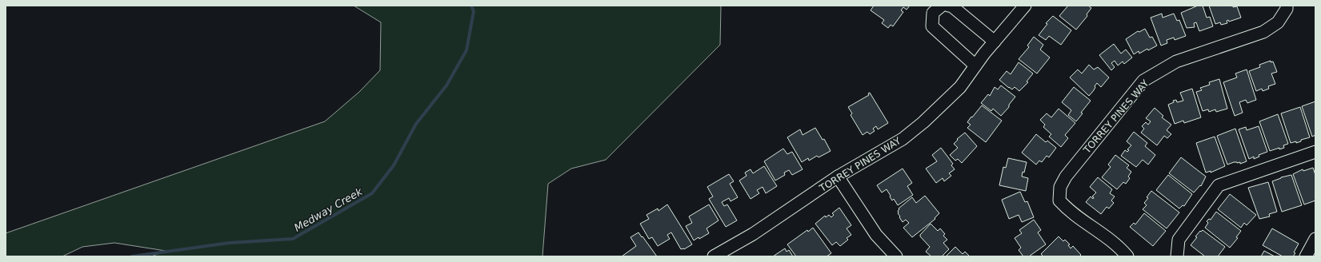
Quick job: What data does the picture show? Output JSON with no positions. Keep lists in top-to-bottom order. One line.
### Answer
{"streets":{"street":["TORREY PINES WAY"]},"water":["Medway Creek"]}
